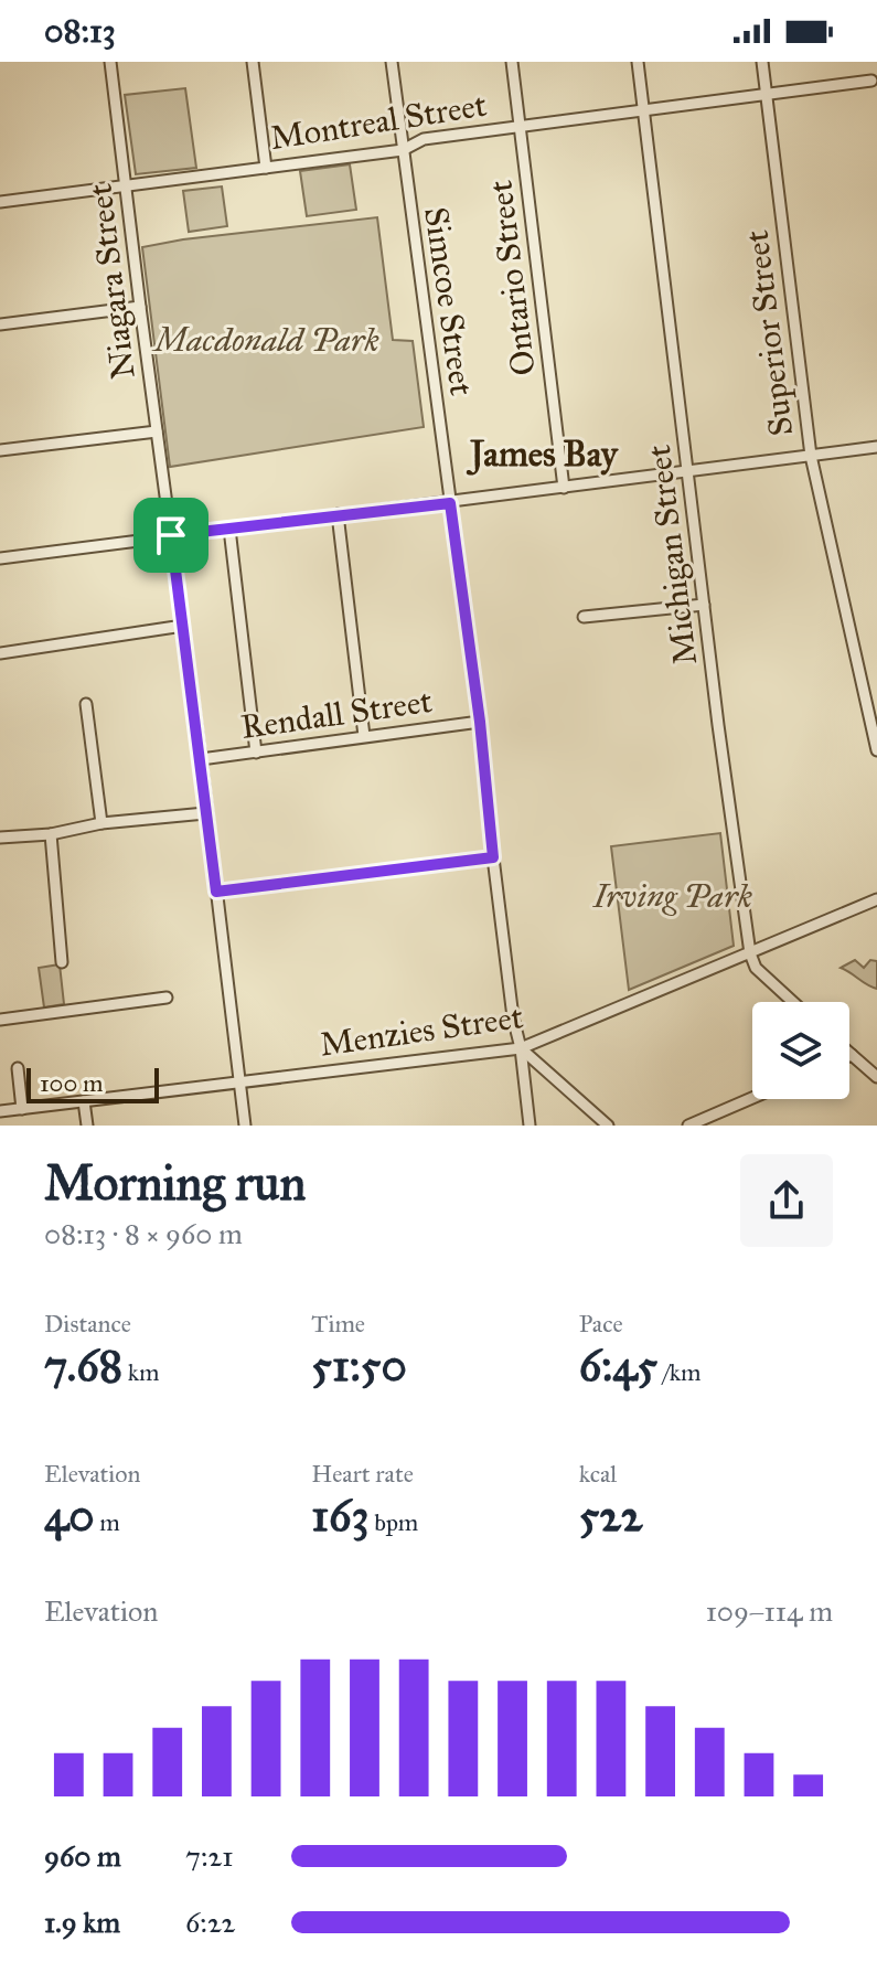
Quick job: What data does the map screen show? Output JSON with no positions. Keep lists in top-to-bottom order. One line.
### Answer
{"streets":{"street":["Montreal Street","Ontario Street","Niagara Street","Simcoe Street","Superior Street","Michigan Street","Rendall Street","Menzies Street"]},"crossings":[["Montreal Street","Ontario Street"],["Montreal Street","Niagara Street"],["Montreal Street","Simcoe Street"],["Montreal Street","Superior Street"],["Montreal Street","Michigan Street"],["Niagara Street","Rendall Street"],["Niagara Street","Menzies Street"],["Simcoe Street","Rendall Street"],["Simcoe Street","Menzies Street"],["Michigan Street","Menzies Street"]],"districts":["James Bay"],"parks":["Macdonald Park","Irving Park"],"scale_bar":"100 m","page":{"status":"08:13","scale":"100 m","heading":["Morning run","08:13 · 8 × 960 m"],"stats":[["Distance","7.68 km"],["Time","51:50"],["Pace","6:45 /km"],["Elevation","40 m"],["Heart rate","163 bpm"],["kcal","522"]],"chart":["Elevation","109–114 m"],"list":[{"name":"960 m","note":"7:21"},{"name":"1.9 km","note":"6:22"}]}}
